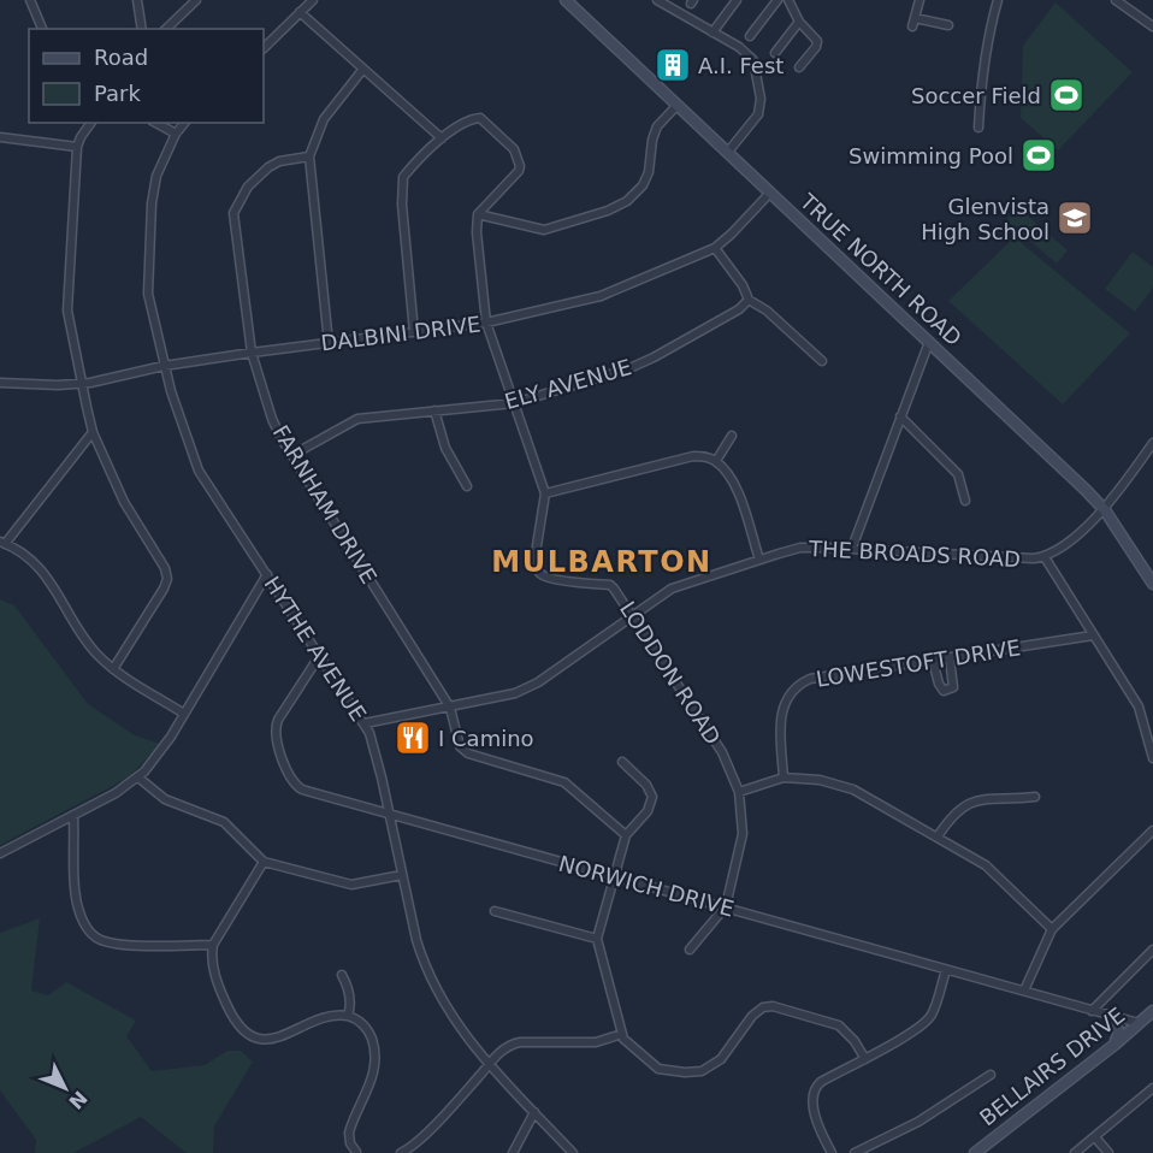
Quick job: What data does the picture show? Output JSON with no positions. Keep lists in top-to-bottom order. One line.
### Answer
{"streets":{"main road":["TRUE NORTH ROAD","BELLAIRS DRIVE"],"street":["DALBINI DRIVE","ELY AVENUE","FARNHAM DRIVE","THE BROADS ROAD","HYTHE AVENUE","LOWESTOFT DRIVE","LODDON ROAD","NORWICH DRIVE"]},"crossings":[["TRUE NORTH ROAD","DALBINI DRIVE"],["TRUE NORTH ROAD","THE BROADS ROAD"],["DALBINI DRIVE","FARNHAM DRIVE"],["DALBINI DRIVE","HYTHE AVENUE"],["DALBINI DRIVE","LODDON ROAD"],["ELY AVENUE","FARNHAM DRIVE"],["ELY AVENUE","LODDON ROAD"],["FARNHAM DRIVE","THE BROADS ROAD"],["THE BROADS ROAD","HYTHE AVENUE"],["THE BROADS ROAD","LODDON ROAD"],["HYTHE AVENUE","NORWICH DRIVE"],["LODDON ROAD","NORWICH DRIVE"],["NORWICH DRIVE","BELLAIRS DRIVE"]],"districts":["MULBARTON"],"places":{"building":["A.I. Fest"],"sports":["Soccer Field","Swimming Pool"],"school or university":["Glenvista High School"],"restaurant":["I Camino"]},"legend":["Road","Park"],"north":"bottom right"}
